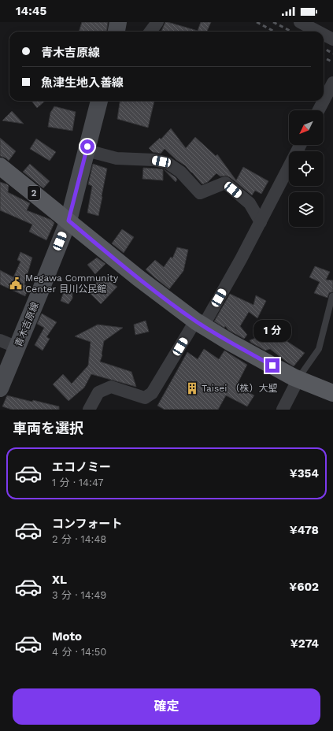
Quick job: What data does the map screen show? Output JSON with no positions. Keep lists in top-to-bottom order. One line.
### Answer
{"streets":{"main road":["2","青木吉原線"]},"crossings":[["2","青木吉原線"]],"places":{"public building":["Megawa Community Center 目川公民館"],"building":["Taisei （株）大聖"]},"north":"bottom left","page":{"status":"14:45","banner":["青木吉原線","魚津生地入善線"],"bubble":"1 分","heading":"車両を選択","list":[{"name":"エコノミー","note":"1 分 · 14:47","value":"¥354"},{"name":"コンフォート","note":"2 分 · 14:48","value":"¥478"},{"name":"XL","note":"3 分 · 14:49","value":"¥602"},{"name":"Moto","note":"4 分 · 14:50","value":"¥274"}],"buttons":"確定"}}
